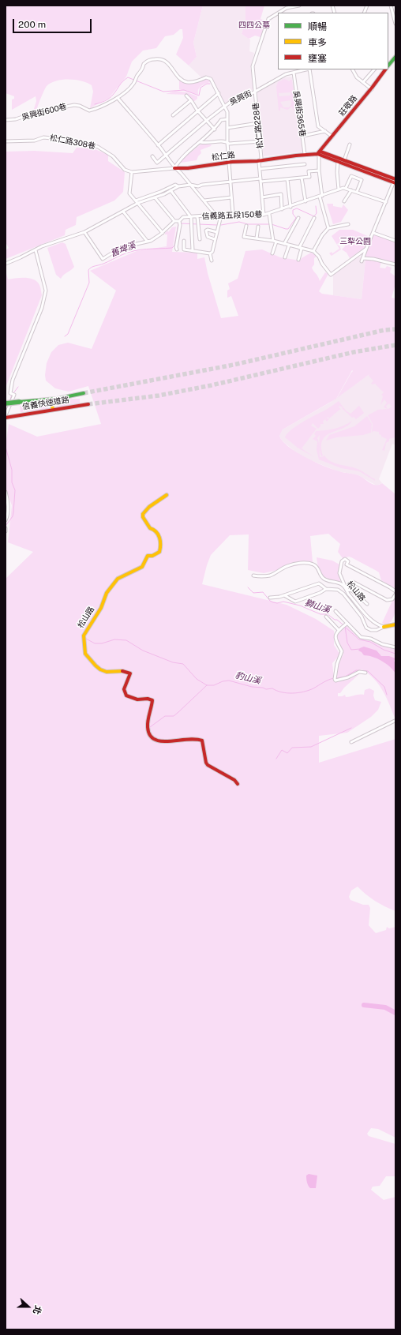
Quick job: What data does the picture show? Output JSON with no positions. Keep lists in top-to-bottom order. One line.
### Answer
{"streets":{"main road":["莊敬路","松仁路","信義快速道路","松山路"],"street":["吳興街","吳興街600巷","吳興街365巷","松仁路228巷","松仁路308巷","信義路五段150巷"]},"crossings":[["吳興街","吳興街365巷"],["吳興街","松仁路228巷"],["莊敬路","松仁路"],["吳興街365巷","松仁路"],["松仁路228巷","松仁路"],["松仁路228巷","信義路五段150巷"],["松仁路308巷","松仁路"]],"water":["舊埤溪","獅山溪","豹山溪"],"parks":["四四公墓","三犁公園"],"legend":["順暢","車多","壅塞"],"scale_bar":"200 m","north":"right"}
